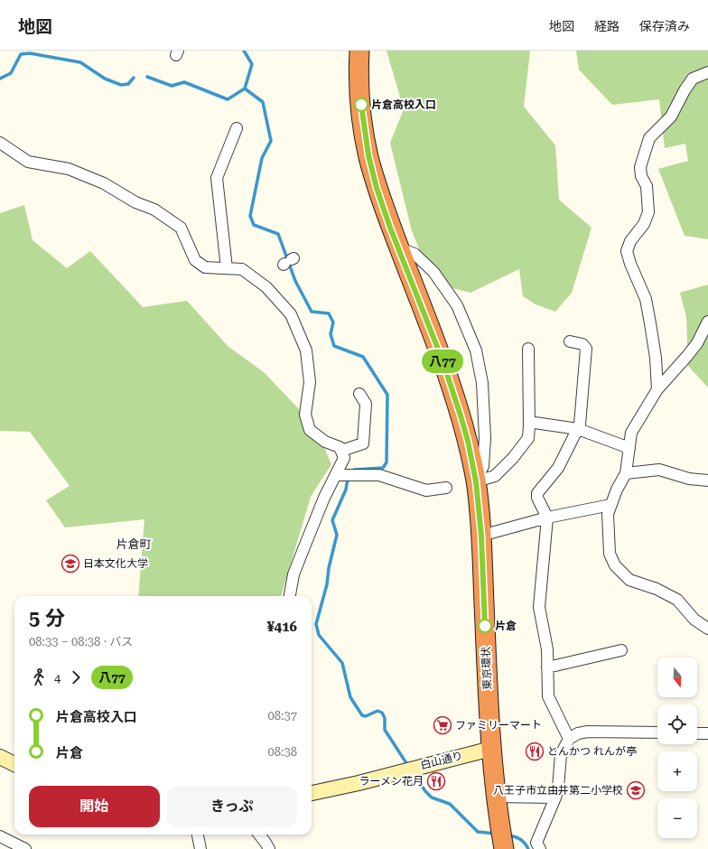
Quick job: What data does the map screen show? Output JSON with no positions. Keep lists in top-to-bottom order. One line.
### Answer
{"streets":{"highway":["東京環状"],"street":["白山通り"]},"crossings":[["東京環状","白山通り"]],"districts":["片倉町"],"places":{"other":["片倉高校入口","片倉"],"school or university":["日本文化大学","八王子市立由井第二小学校"],"supermarket":["ファミリーマート"],"restaurant":["とんかつ れんが亭","ラーメン花月"]},"lines":["bus line 八77"],"north":"bottom","page":{"header":"地図","nav":["地図","経路","保存済み"],"on_map":"八77","heading":["5 分","08:33 – 08:38 · バス","¥416"],"map_buttons":["+","−"],"legs":["4","八77"],"list":[{"name":"片倉高校入口","value":"08:37"},{"name":"片倉","value":"08:38"}],"buttons":["開始","きっぷ"]}}
